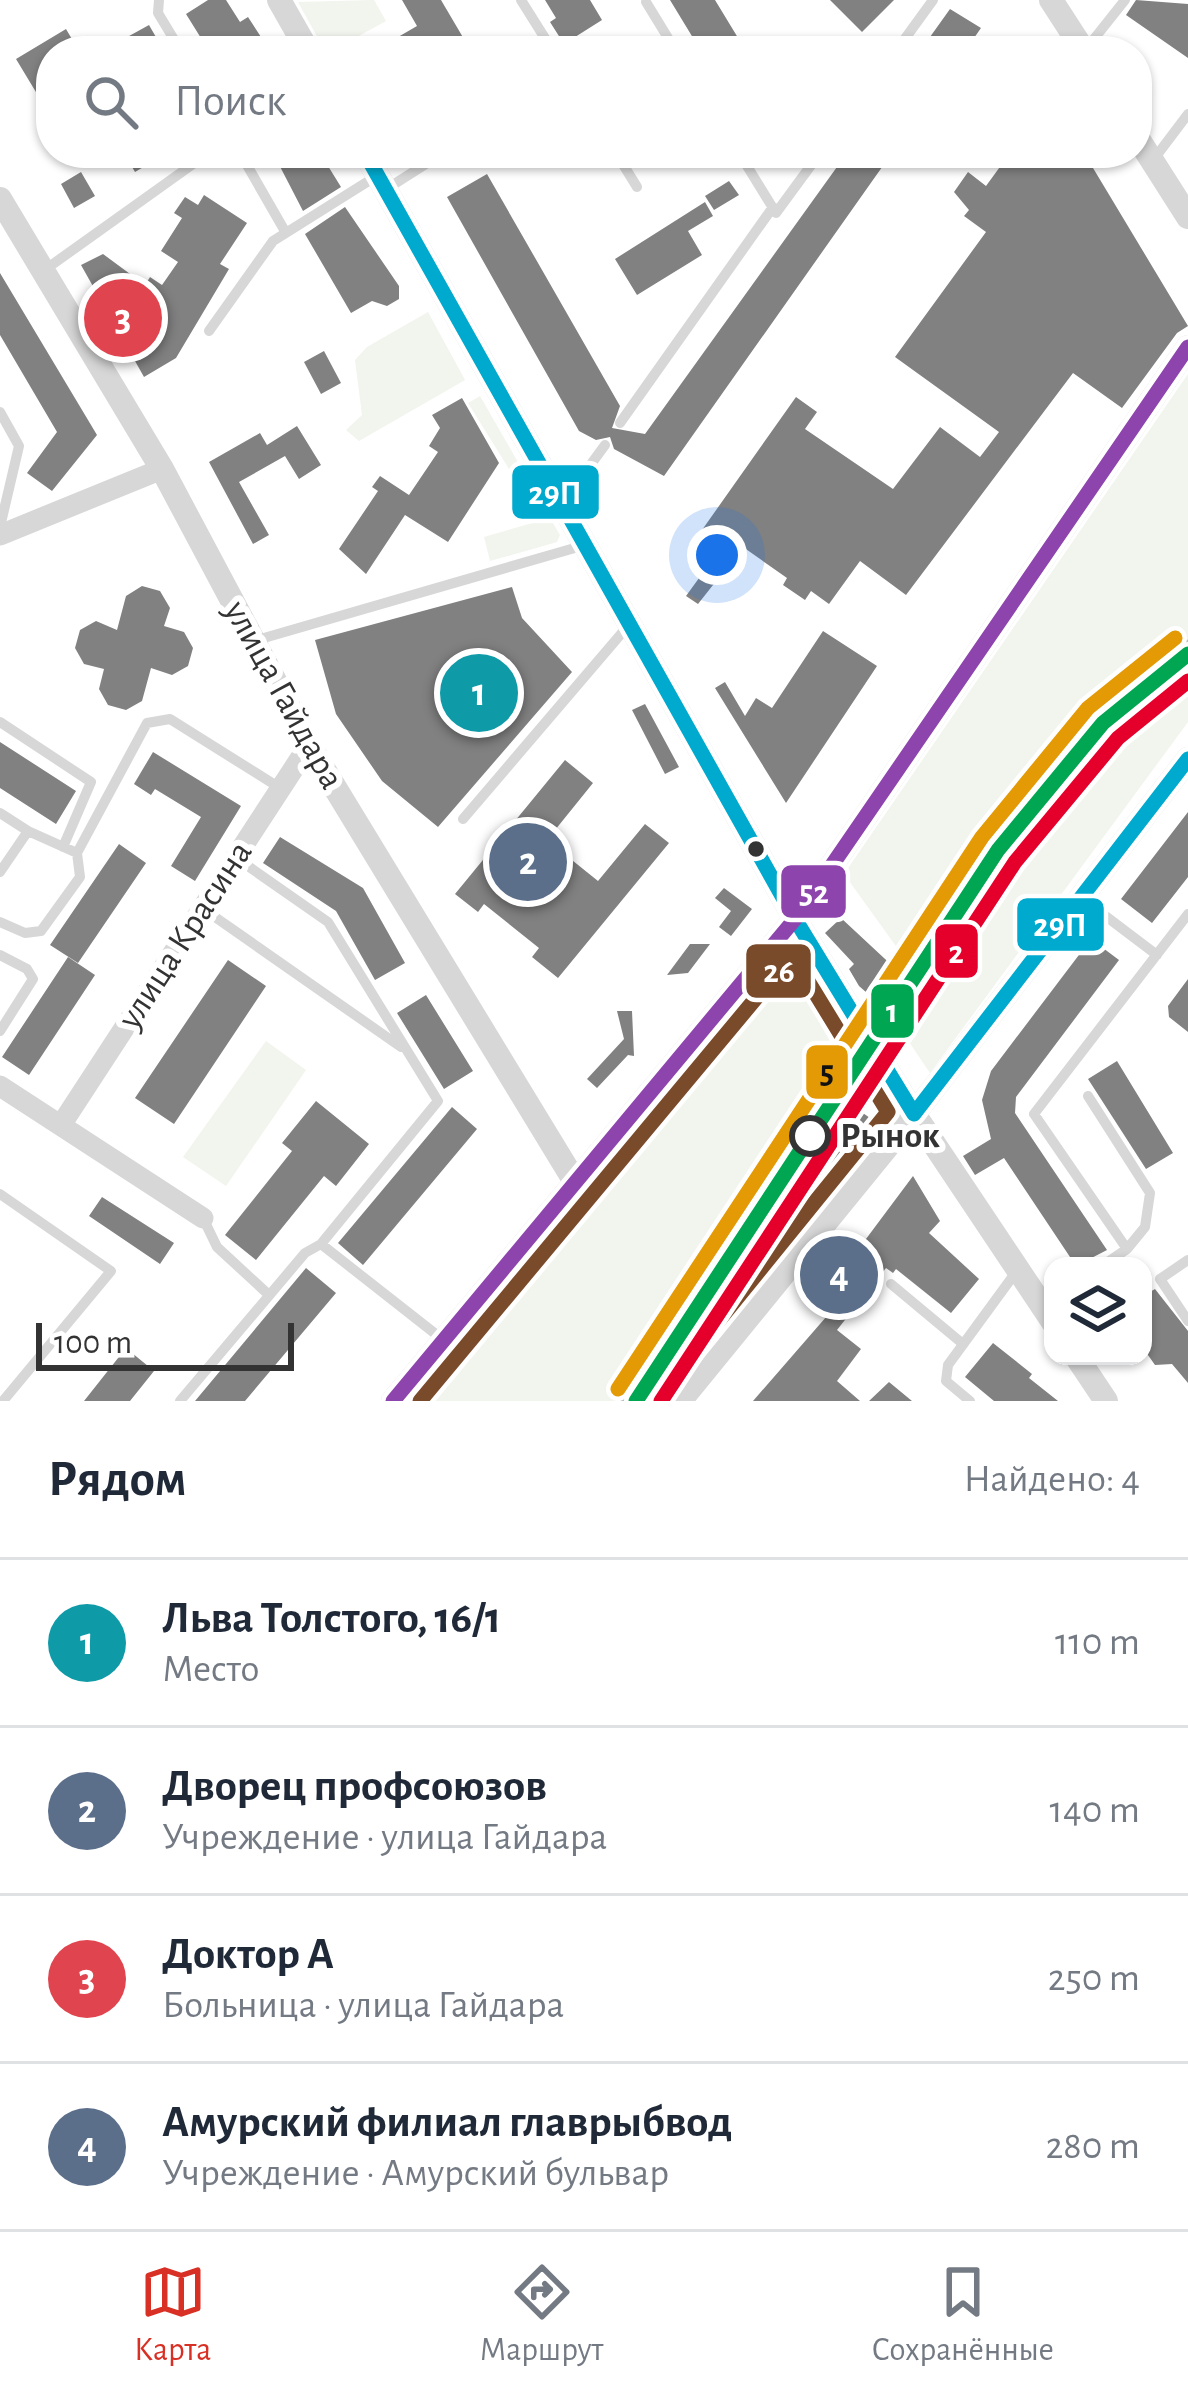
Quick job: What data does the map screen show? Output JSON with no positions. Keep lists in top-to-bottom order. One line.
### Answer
{"streets":{"street":["улица Гайдара","улица Красина"]},"crossings":[["улица Гайдара","улица Красина"]],"places":["Рынок"],"lines":["transit line 29П","transit line 52","transit line 5","transit line 1","transit line 2","transit line 26"],"scale_bar":"100 m","page":{"search":"Поиск","pins":["3","1","2","4"],"scale":"100 m","heading":["Рядом","Найдено: 4"],"list":[{"mark":"1","name":"Льва Толстого, 16/1","note":"Место","value":"110 m"},{"mark":"2","name":"Дворец профсоюзов","note":"Учреждение · улица Гайдара","value":"140 m"},{"mark":"3","name":"Доктор А","note":"Больница · улица Гайдара","value":"250 m"},{"mark":"4","name":"Амурский филиал главрыбвод","note":"Учреждение · Амурский бульвар","value":"280 m"}],"nav":["Карта","Маршрут","Сохранённые"]}}
